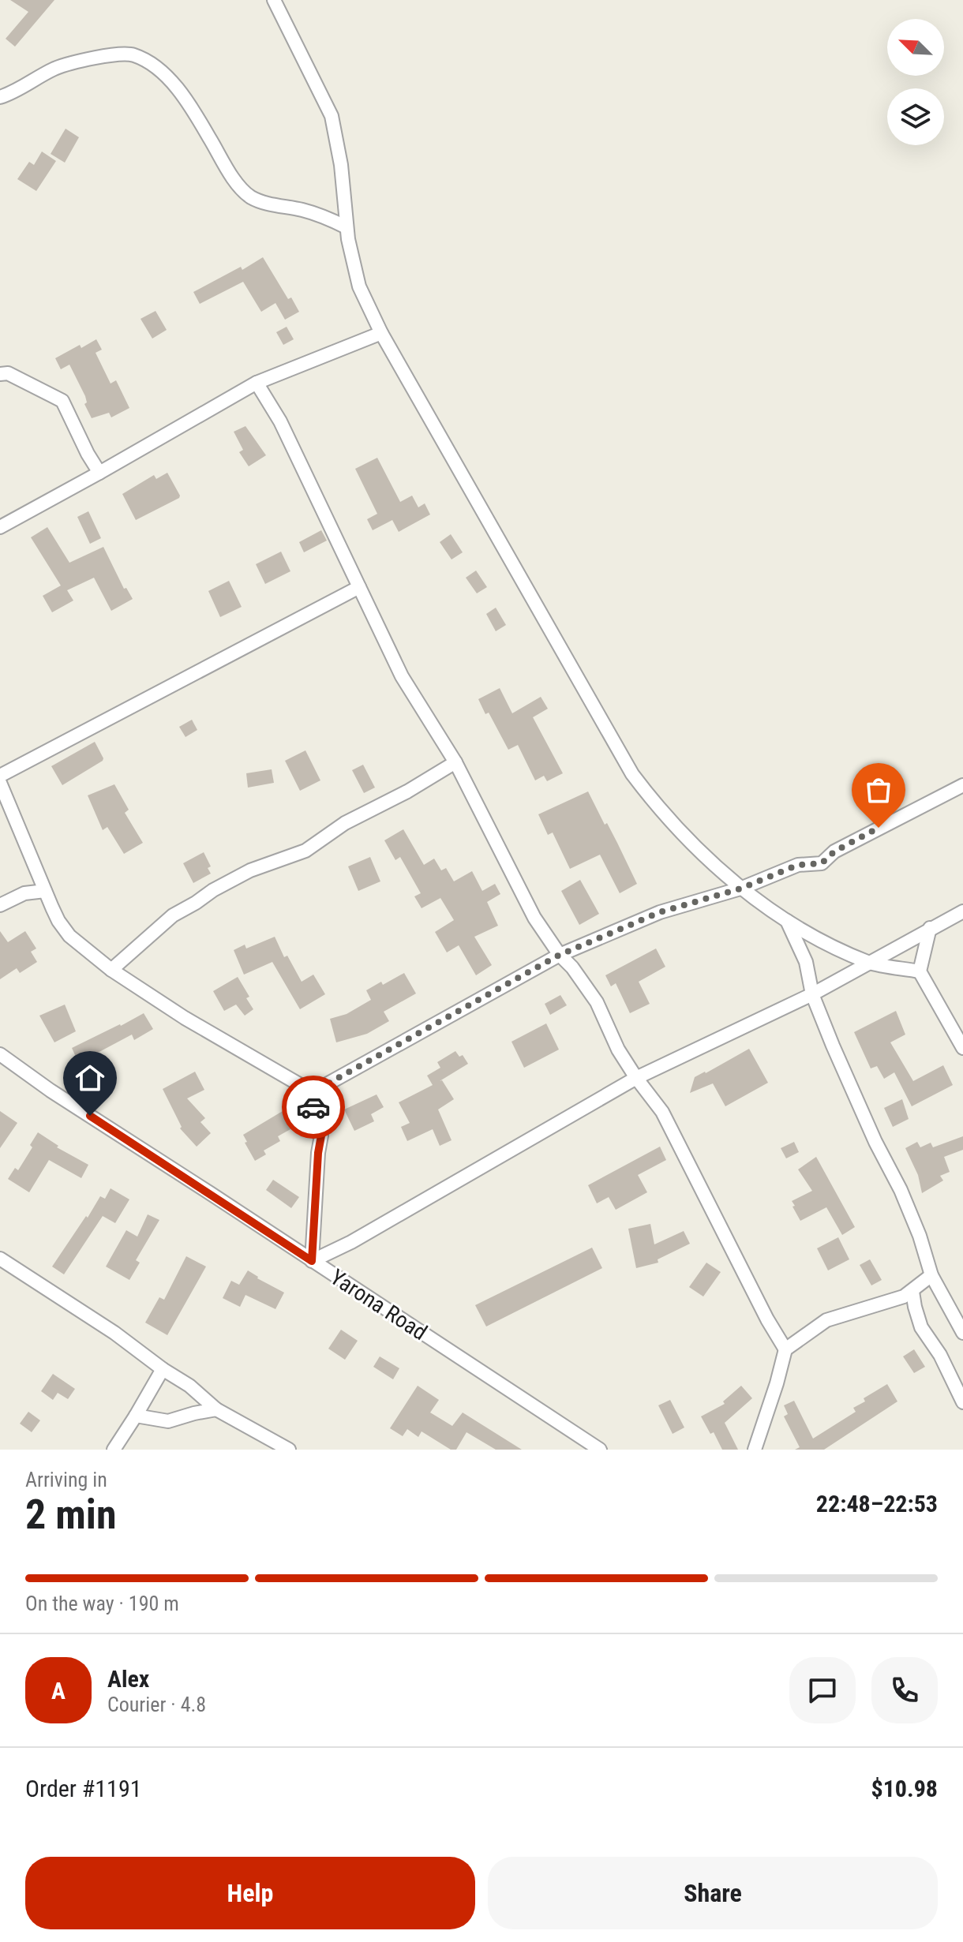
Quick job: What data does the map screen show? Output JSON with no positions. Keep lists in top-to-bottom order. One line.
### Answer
{"streets":{"street":["Yarona Road"]},"north":"top left","page":{"heading":["2 min","Arriving in","22:48–22:53"],"panel":["Alex","Courier · 4.8","Order #1191","$10.98"],"bar":"On the way · 190 m","round":"A","buttons":["Help","Share"]}}
